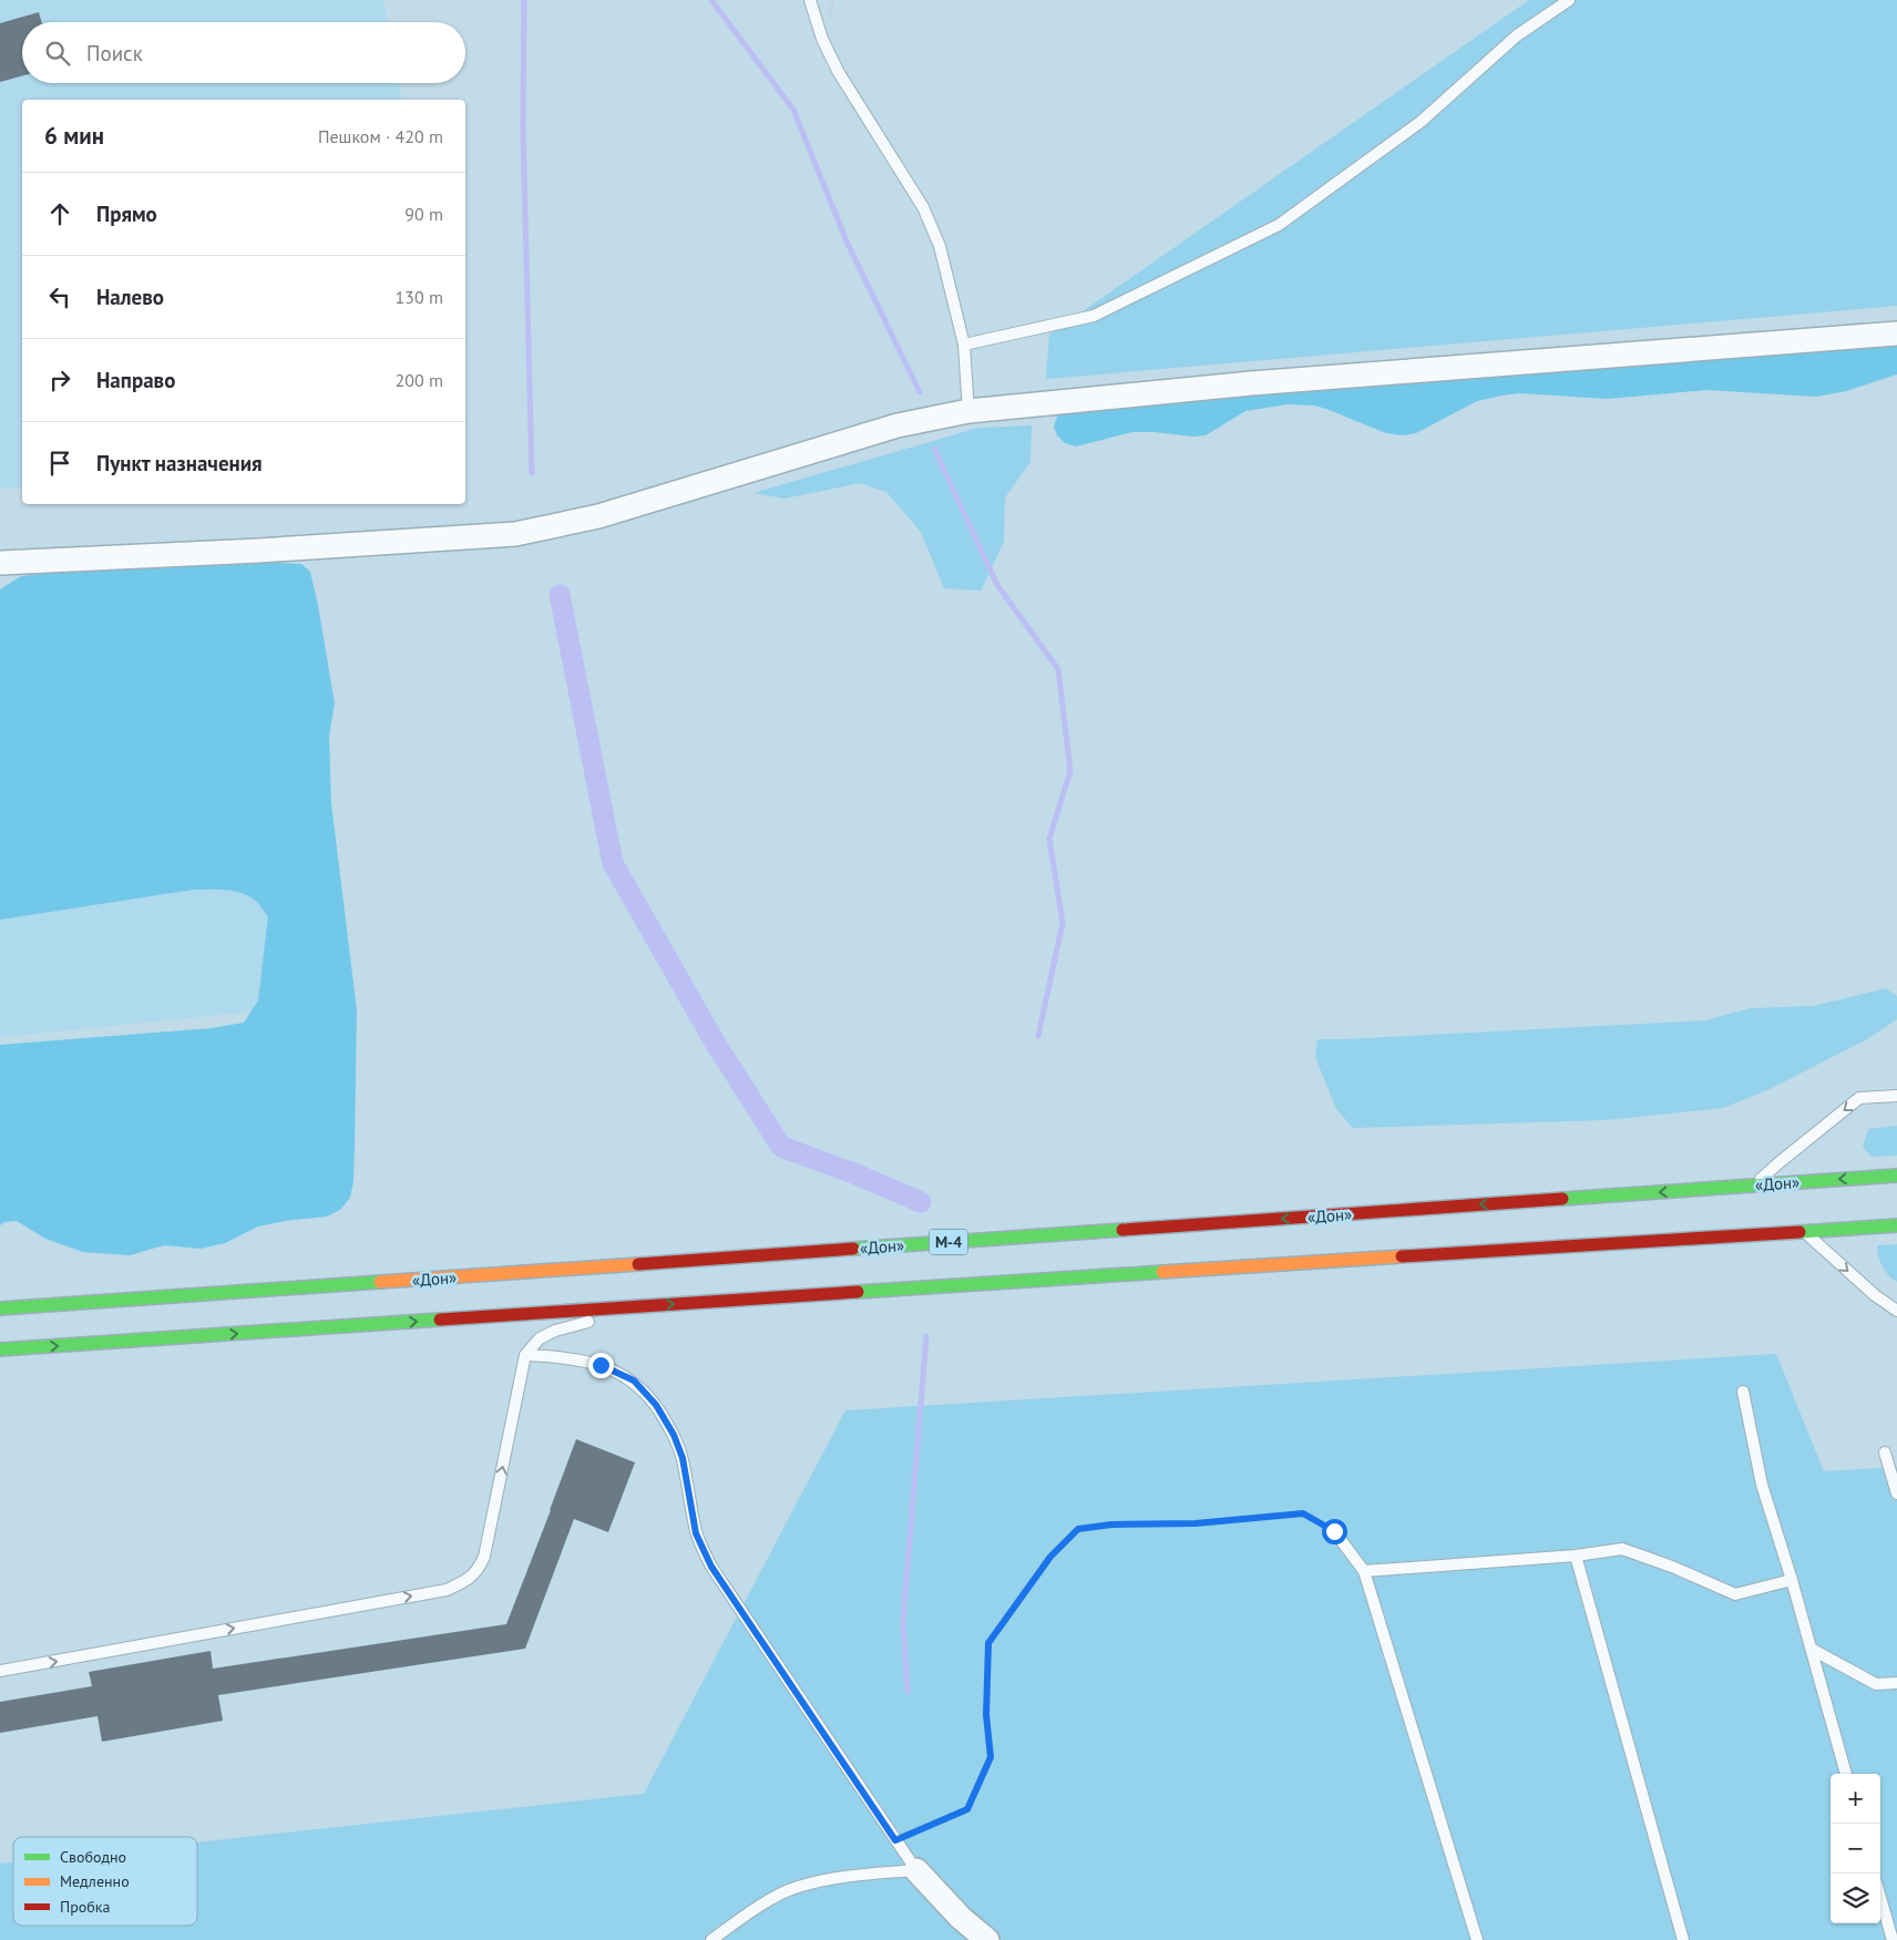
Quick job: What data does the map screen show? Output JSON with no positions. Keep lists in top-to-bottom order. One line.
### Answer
{"streets":{"highway":["«Дон»","М-4"]},"legend":["Свободно","Медленно","Пробка"],"page":{"search":"Поиск","heading":["6 мин","Пешком · 420 m"],"list":[["Прямо","90 m"],["Налево","130 m"],["Направо","200 m"],"Пункт назначения"],"map_buttons":["+","−"]}}
